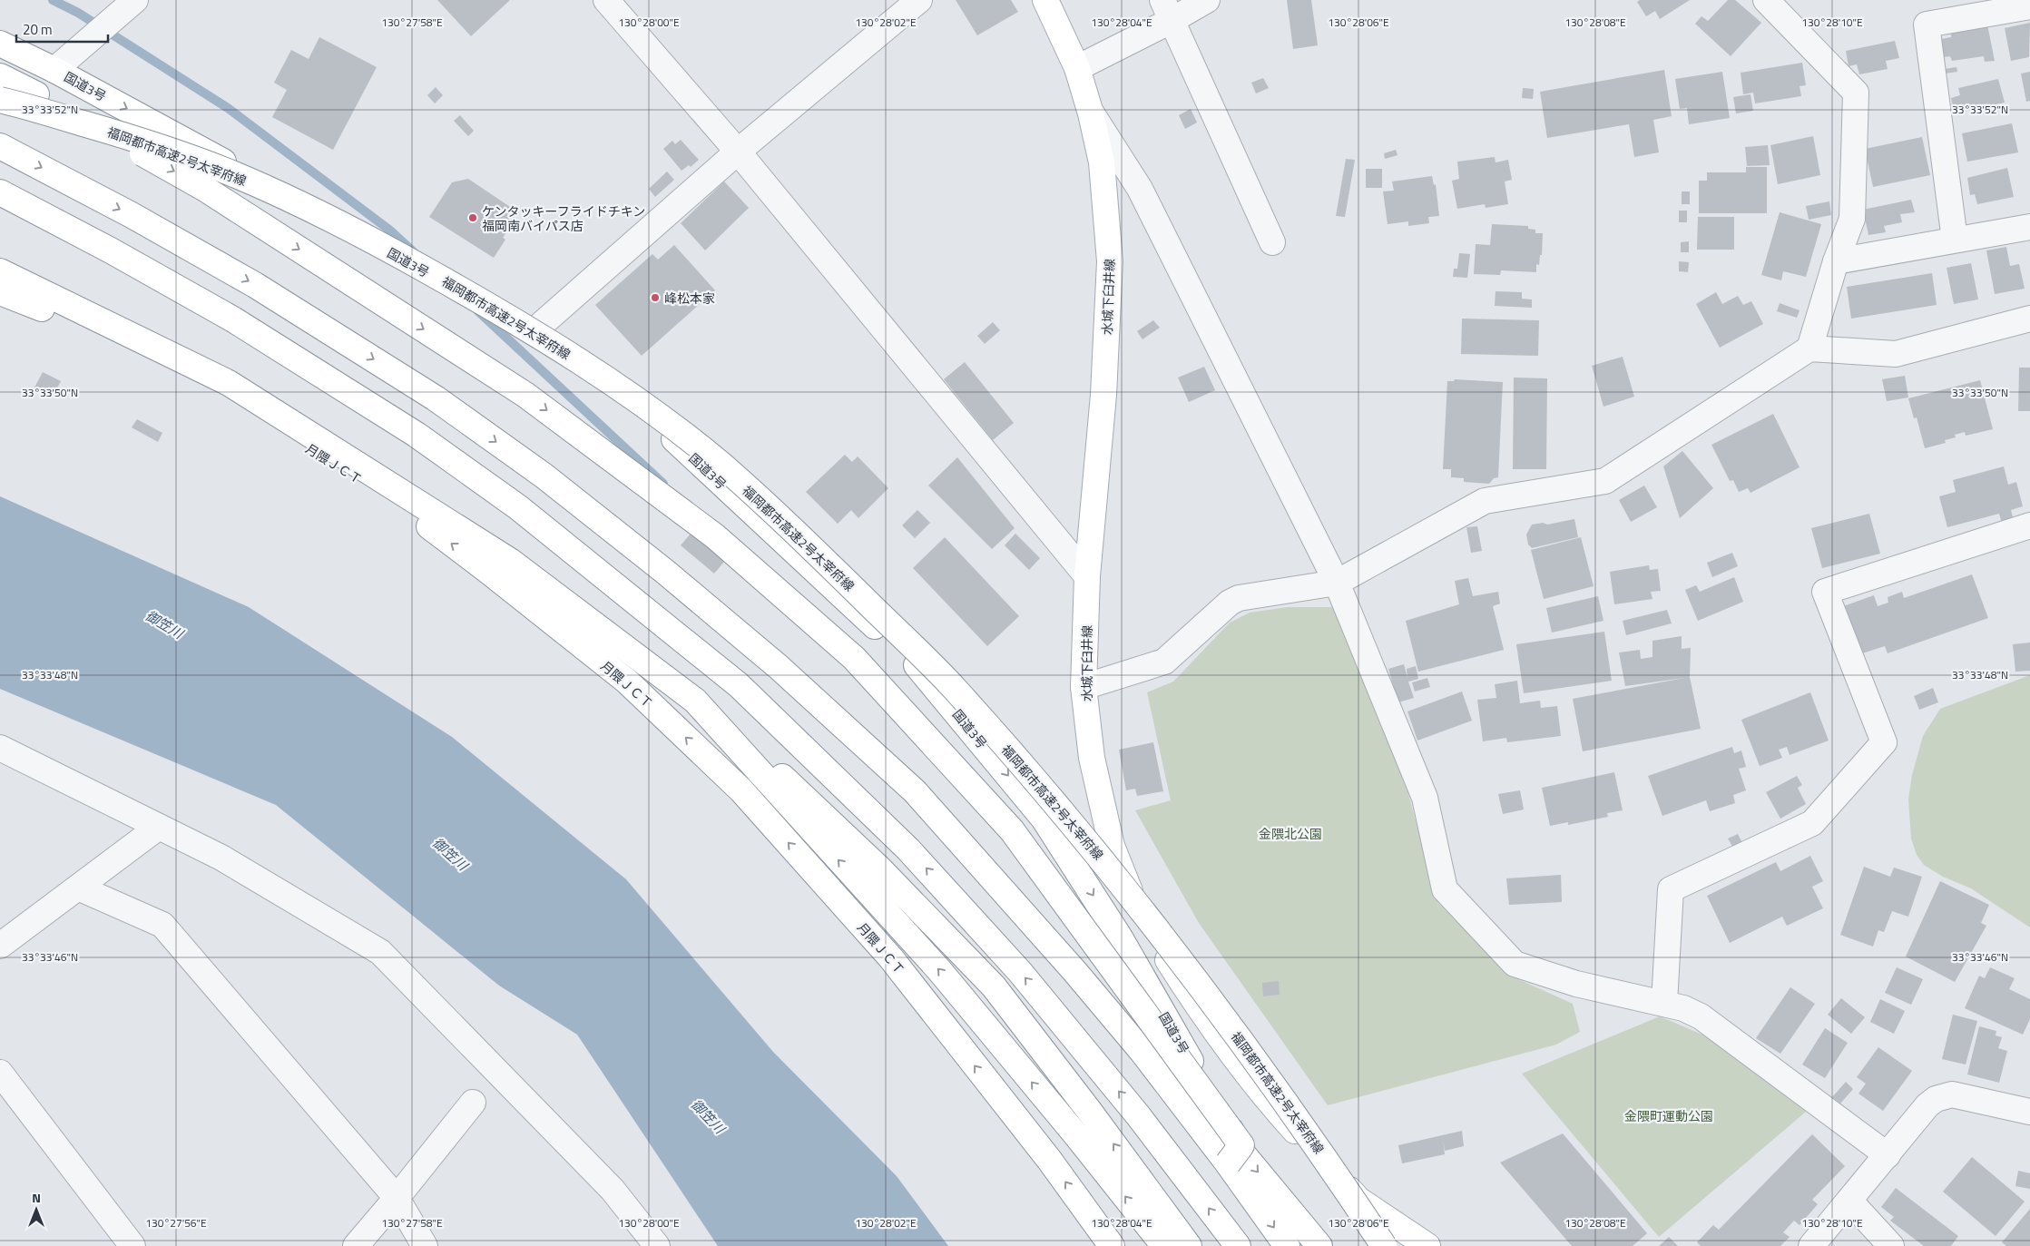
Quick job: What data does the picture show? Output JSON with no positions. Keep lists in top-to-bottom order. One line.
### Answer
{"streets":{"main road":["国道3号","福岡都市高速2号太宰府線","水城下臼井線","月隈ＪＣＴ"]},"water":["御笠川"],"parks":["金隈北公園","金隈町運動公園"],"places":["ケンタッキーフライドチキン 福岡南バイパス店","峰松本家"],"scale_bar":"20 m","north":"top","coordinates":["130°27'58\"E","130°28'00\"E","130°28'02\"E","130°28'04\"E","130°28'06\"E","130°28'08\"E","130°28'10\"E","33°33'52\"N","33°33'50\"N","33°33'48\"N","33°33'46\"N","130°27'56\"E"]}
